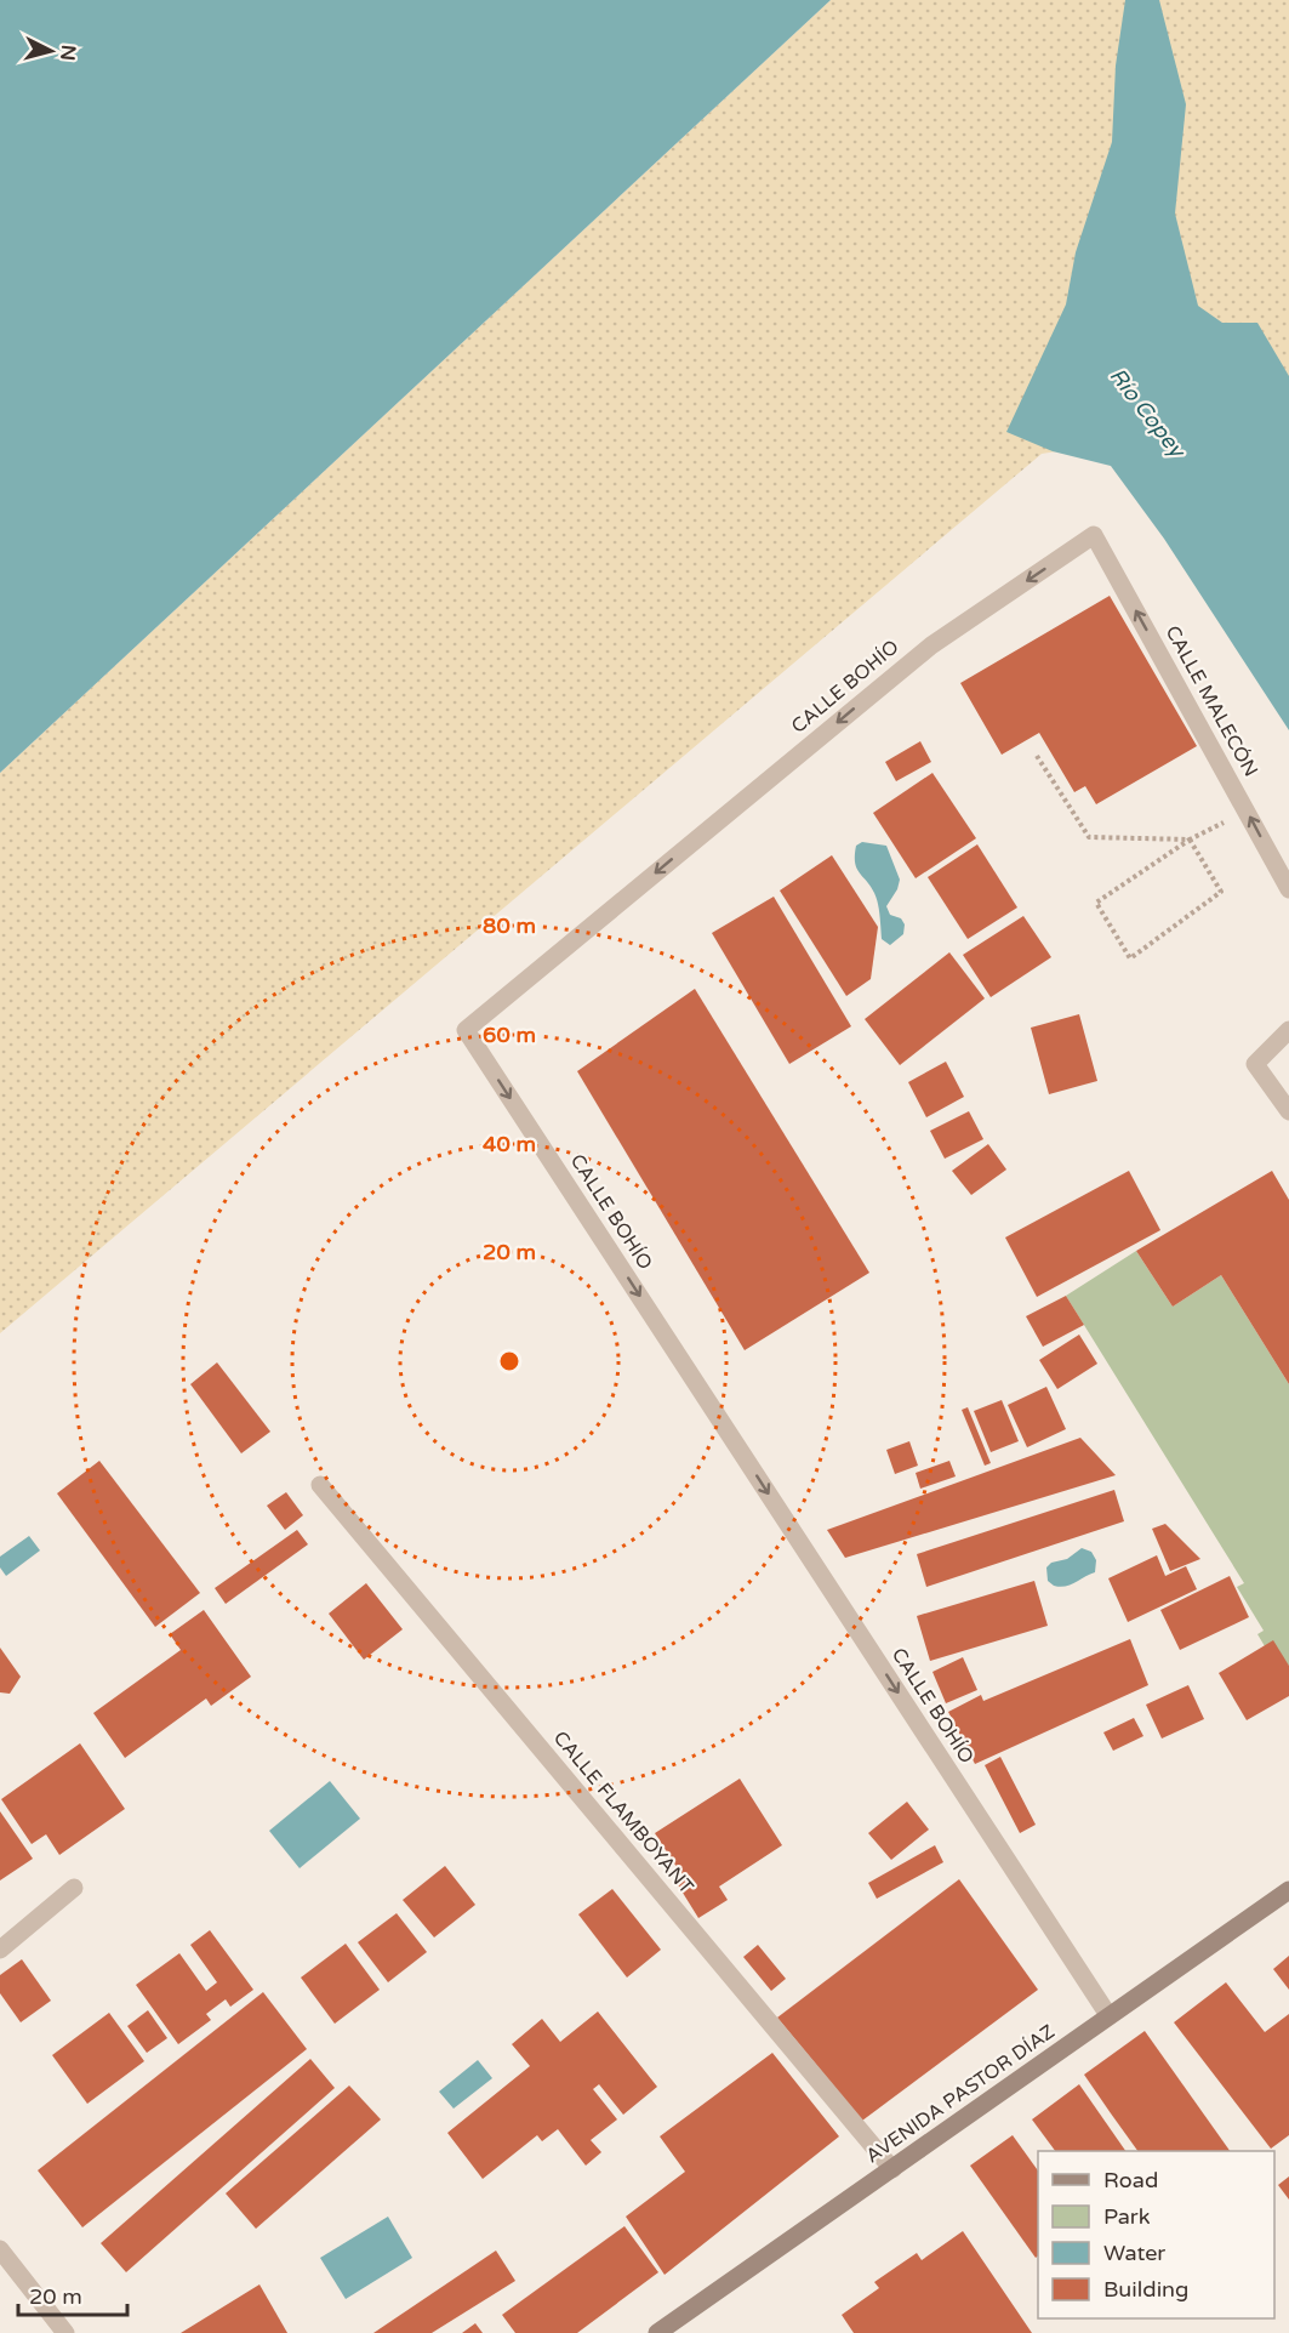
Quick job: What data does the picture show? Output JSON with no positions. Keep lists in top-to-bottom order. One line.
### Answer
{"streets":{"street":["CALLE BOHÍO","CALLE MALECÓN","CALLE FLAMBOYANT","AVENIDA PASTOR DÍAZ"]},"crossings":[["CALLE BOHÍO","CALLE MALECÓN"],["CALLE BOHÍO","AVENIDA PASTOR DÍAZ"],["CALLE FLAMBOYANT","AVENIDA PASTOR DÍAZ"]],"one_way":["CALLE MALECÓN"],"water":["Río Copey"],"legend":["Road","Park","Water","Building"],"scale_bar":"20 m","north":"right","rings":["80 m","60 m","40 m","20 m"]}
